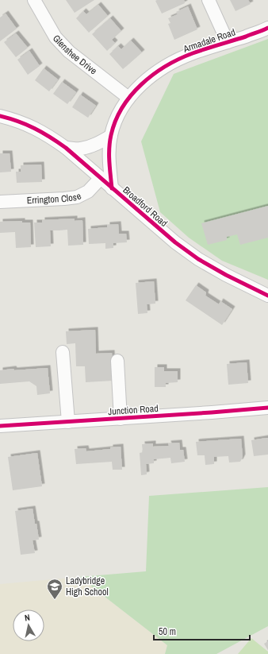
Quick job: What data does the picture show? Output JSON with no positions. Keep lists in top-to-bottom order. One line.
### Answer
{"streets":{"street":["Armadale Road","Glenshee Drive","Errington Close","Broadford Road","Junction Road"]},"crossings":[["Armadale Road","Glenshee Drive"],["Armadale Road","Broadford Road"],["Errington Close","Broadford Road"]],"places":{"school or university":["Ladybridge High School"]},"scale_bar":"50 m","north":"top"}
